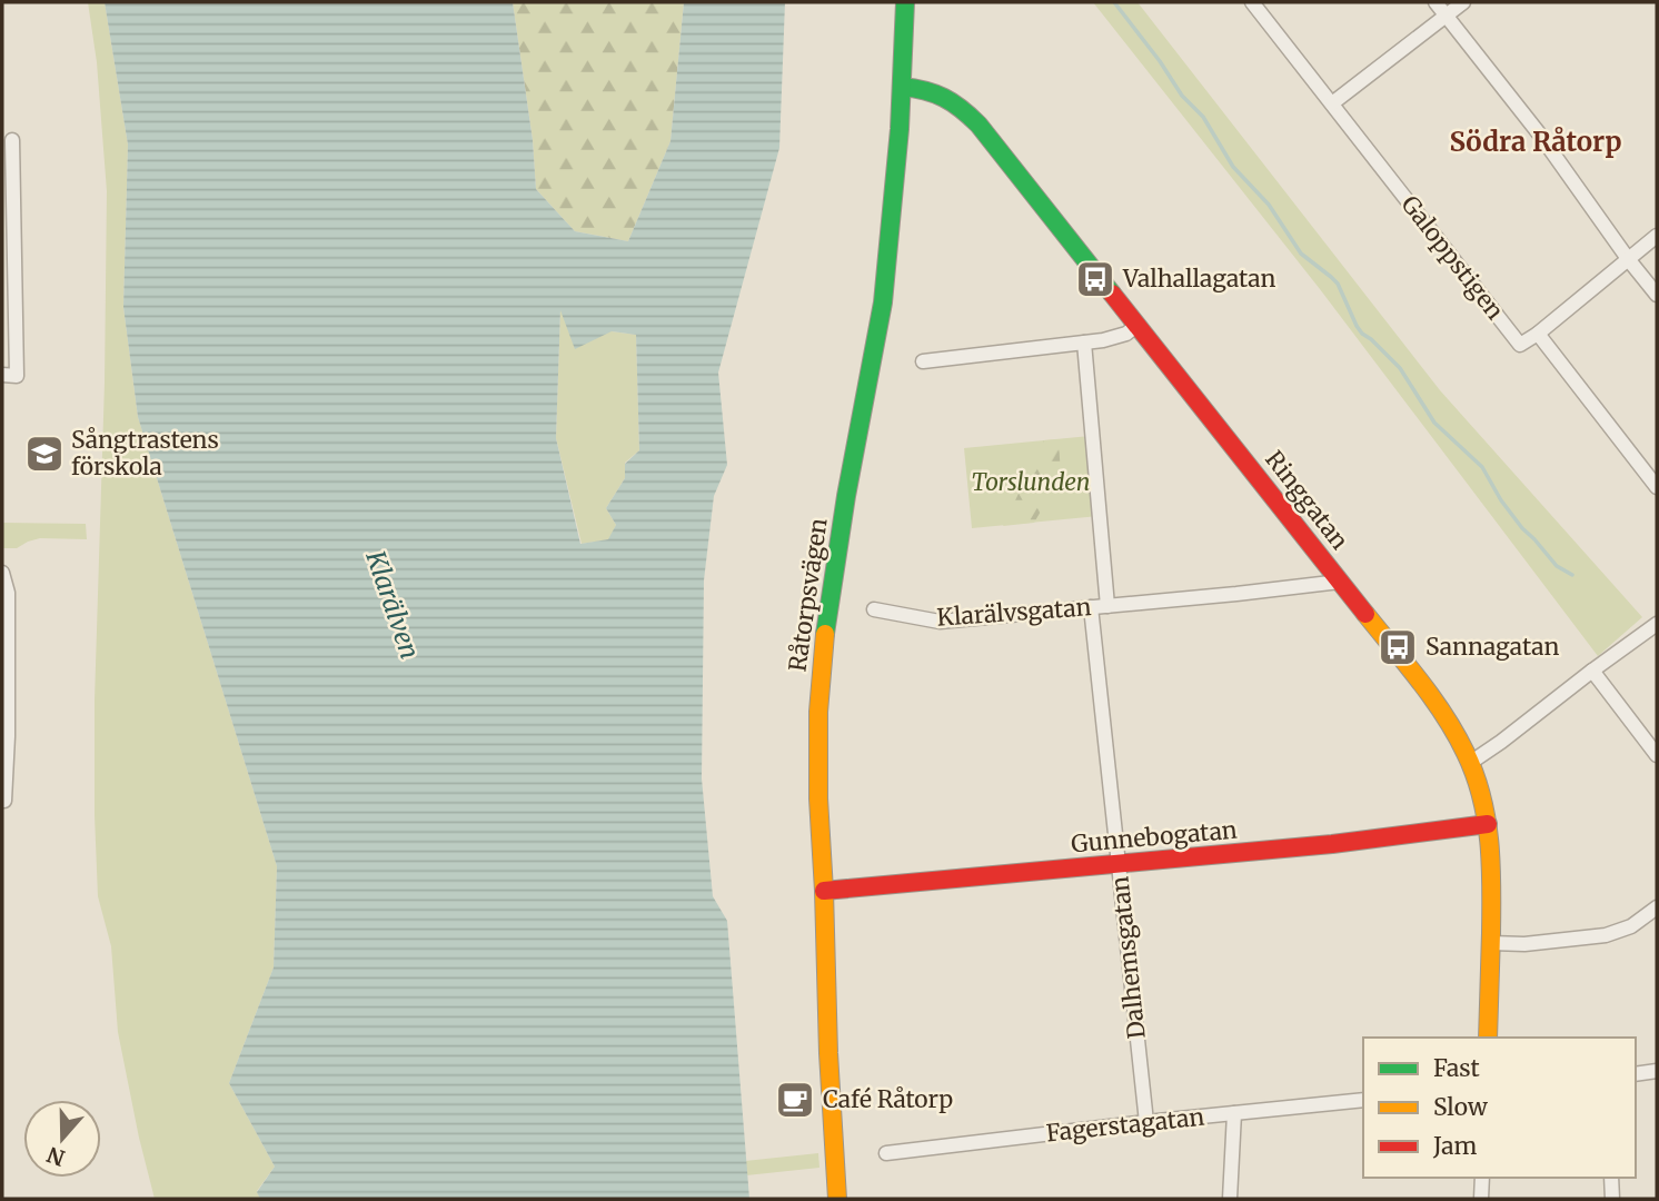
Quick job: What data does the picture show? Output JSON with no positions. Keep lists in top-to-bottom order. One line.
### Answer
{"streets":{"street":["Galoppstigen","Ringgatan","Råtorpsvägen","Klarälvsgatan","Gunnebogatan","Dalhemsgatan","Fagerstagatan"]},"crossings":[["Ringgatan","Råtorpsvägen"],["Ringgatan","Klarälvsgatan"],["Ringgatan","Gunnebogatan"],["Råtorpsvägen","Gunnebogatan"],["Klarälvsgatan","Dalhemsgatan"],["Gunnebogatan","Dalhemsgatan"],["Dalhemsgatan","Fagerstagatan"]],"districts":["Södra Råtorp"],"water":["Klarälven"],"parks":["Torslunden"],"places":{"bus stop":["Valhallagatan","Sannagatan"],"school or university":["Sångtrastens förskola"],"cafe":["Café Råtorp"]},"legend":["Fast","Slow","Jam"],"north":"bottom"}
